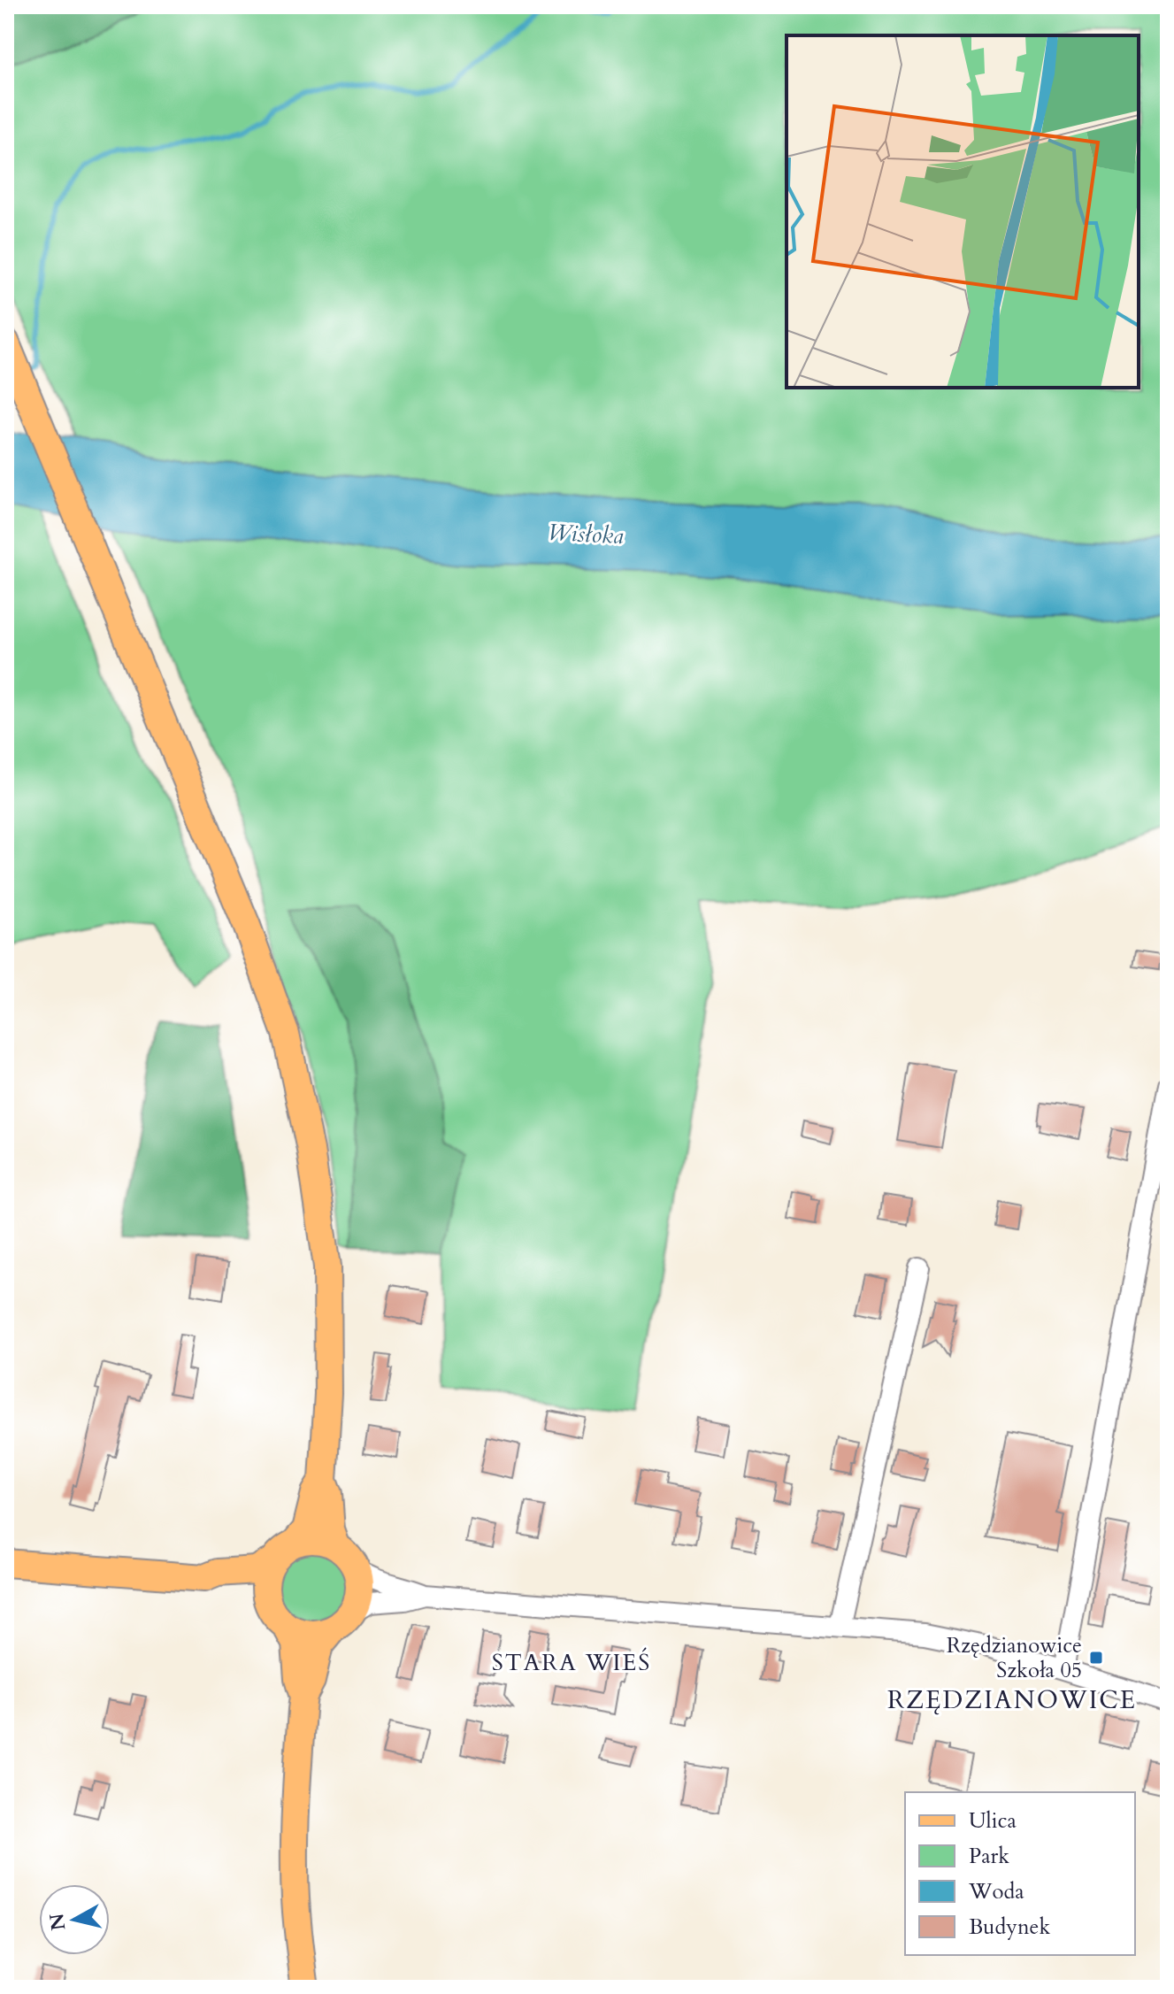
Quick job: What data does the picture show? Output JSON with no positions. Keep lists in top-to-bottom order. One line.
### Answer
{"districts":["STARA WIEŚ","RZĘDZIANOWICE"],"water":["Wisłoka"],"places":{"transit":["Rzędzianowice Szkoła 05"]},"legend":["Ulica","Park","Woda","Budynek"],"north":"left"}
